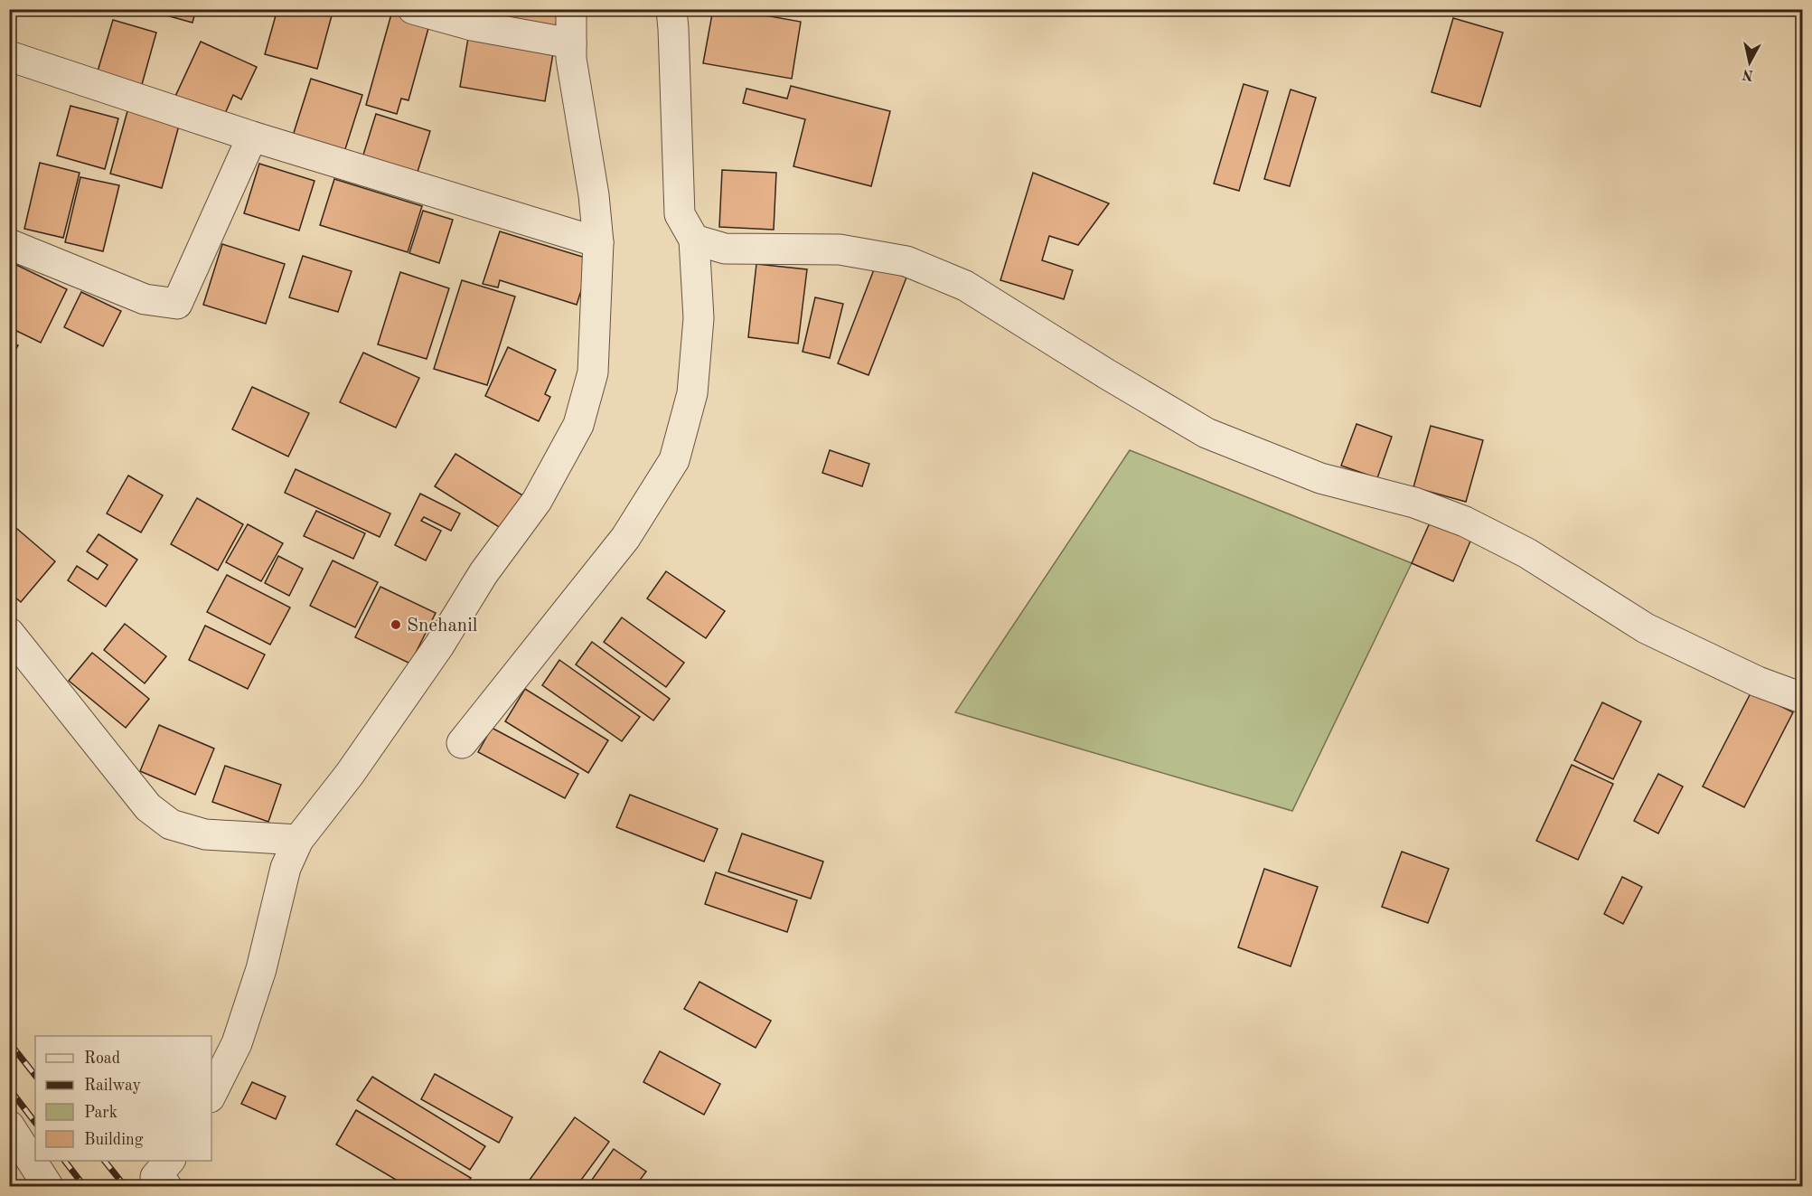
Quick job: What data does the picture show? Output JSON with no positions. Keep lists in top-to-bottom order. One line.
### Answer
{"places":["Snehanil"],"legend":["Road","Railway","Park","Building"],"north":"bottom"}
